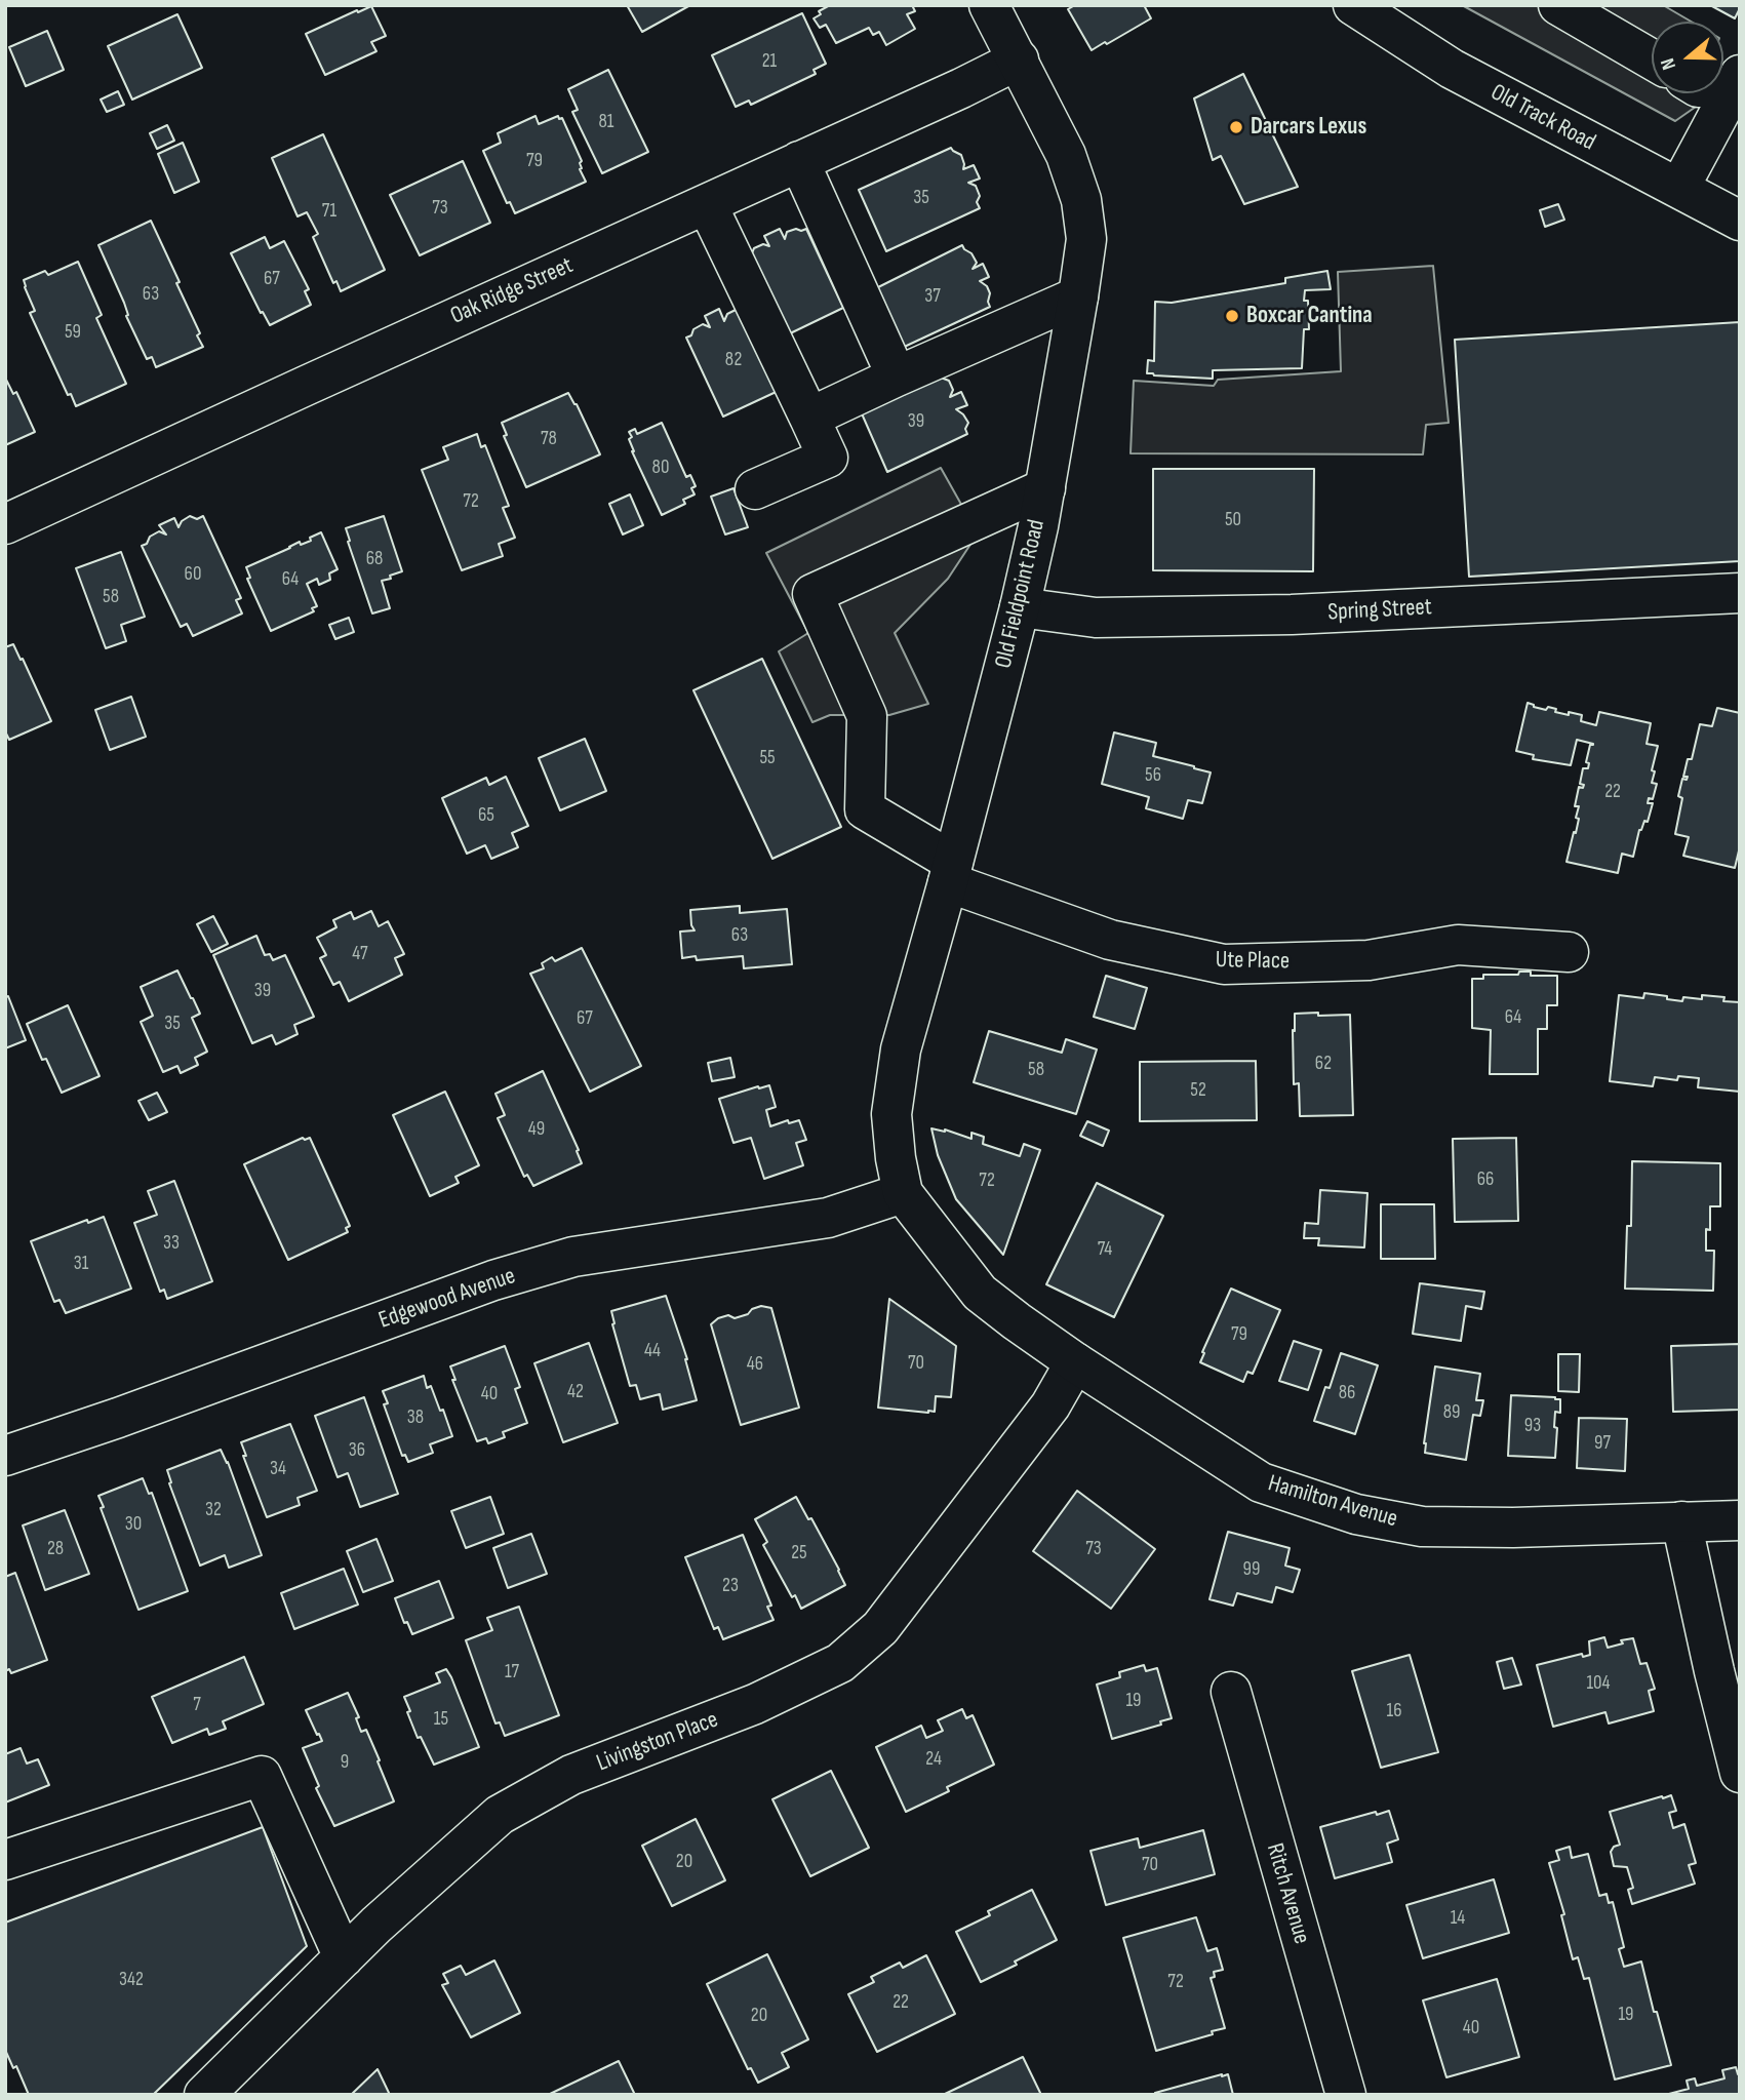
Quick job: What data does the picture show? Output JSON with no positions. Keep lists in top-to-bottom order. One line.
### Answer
{"streets":{"street":["Old Track Road","Oak Ridge Street","Old Fieldpoint Road","Spring Street","Ute Place","Edgewood Avenue","Hamilton Avenue","Livingston Place","Ritch Avenue"]},"crossings":[["Oak Ridge Street","Old Fieldpoint Road"],["Old Fieldpoint Road","Spring Street"],["Old Fieldpoint Road","Ute Place"],["Old Fieldpoint Road","Edgewood Avenue"],["Old Fieldpoint Road","Hamilton Avenue"],["Edgewood Avenue","Hamilton Avenue"],["Hamilton Avenue","Livingston Place"]],"places":["Darcars Lexus","Boxcar Cantina"],"house_numbers":["21","81","79","35","73","71","67","63","37","59","82","39","78","80","72","50","68","60","64","58","55","56","22","65","63","47","39","64","67","35","62","58","52","49","66","72","33","74","31","79","44","70","46","42","86","40","89","38","93","97","36","34","32","30","28","73","25","99","23","17","104","19","7","16","15","24","9","20","70","14","342","72","22","19","20","40"],"north":"left"}
